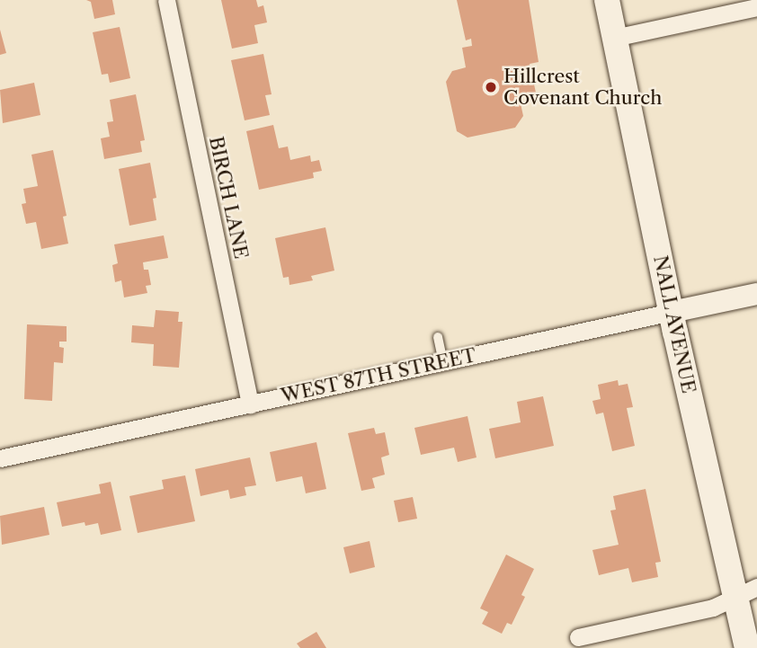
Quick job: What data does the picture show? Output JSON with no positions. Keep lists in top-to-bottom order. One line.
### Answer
{"streets":{"main road":["NALL AVENUE"],"street":["BIRCH LANE","WEST 87TH STREET"]},"crossings":[["BIRCH LANE","WEST 87TH STREET"],["NALL AVENUE","WEST 87TH STREET"]],"places":["Hillcrest Covenant Church"]}
